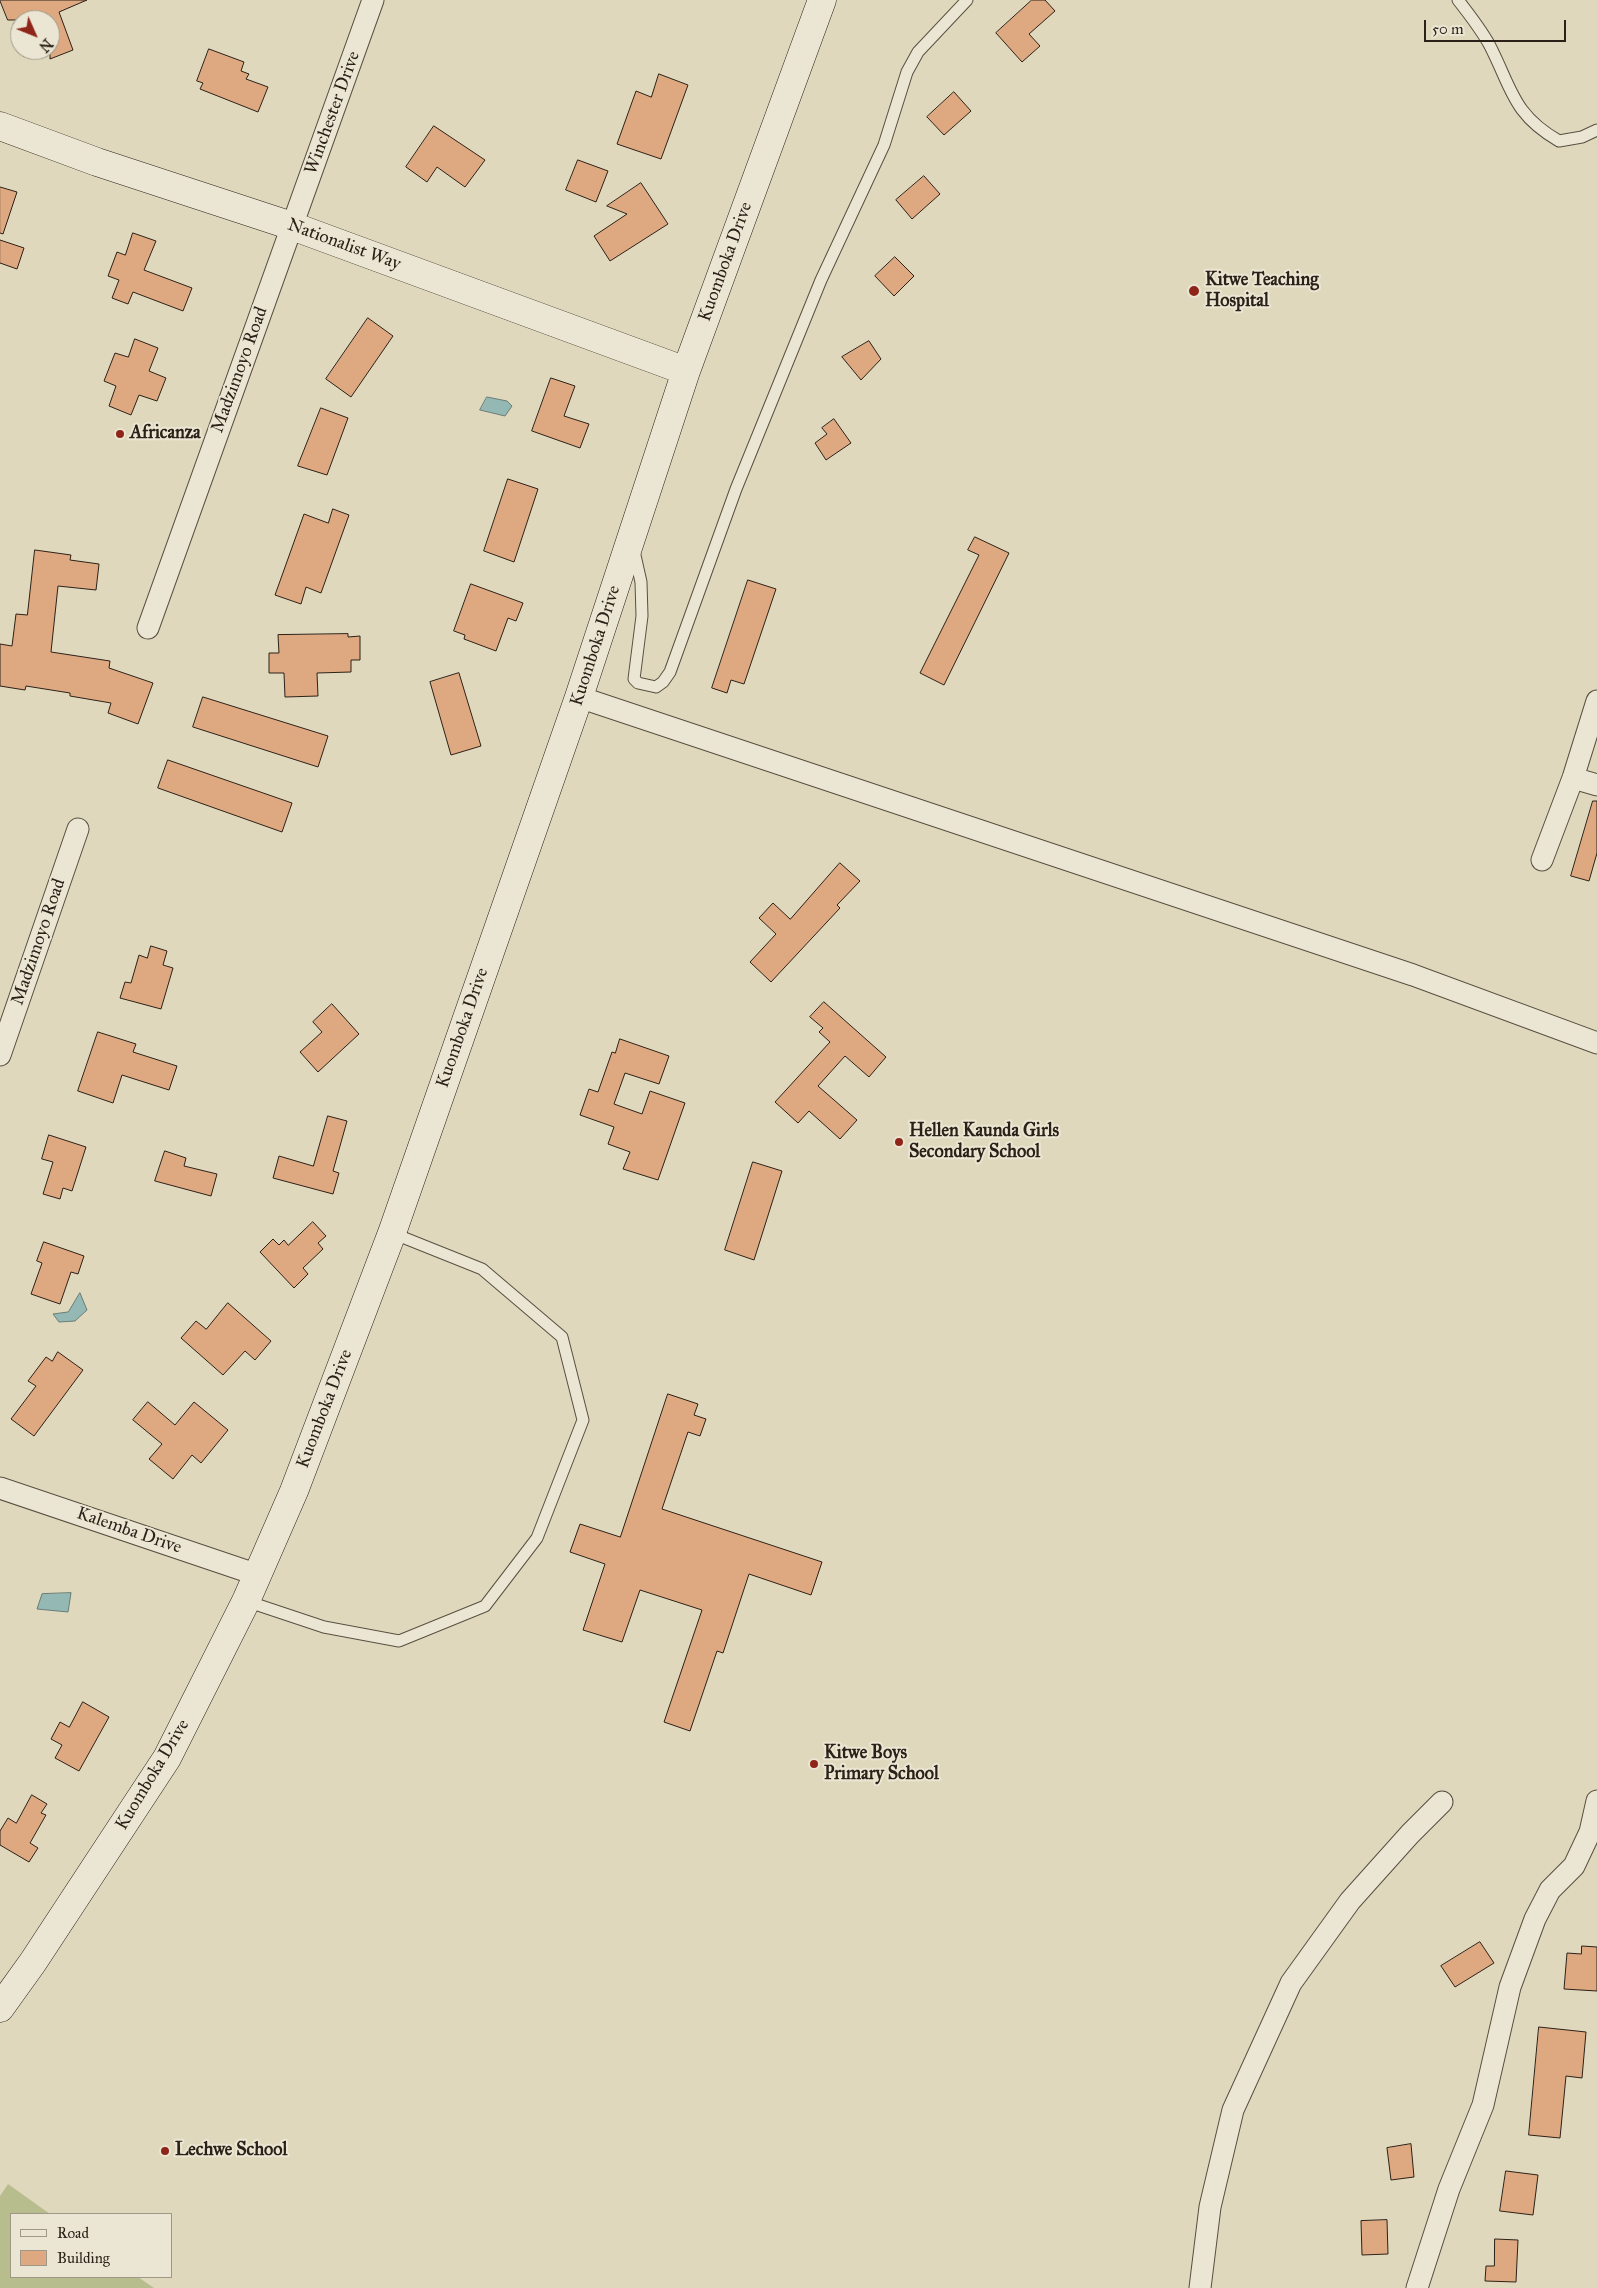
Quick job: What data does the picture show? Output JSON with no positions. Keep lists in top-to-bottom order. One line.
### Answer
{"streets":{"main road":["Nationalist Way","Kuomboka Drive"],"street":["Winchester Drive","Madzimoyo Road","Kalemba Drive"]},"crossings":[["Winchester Drive","Nationalist Way"],["Winchester Drive","Madzimoyo Road"],["Nationalist Way","Kuomboka Drive"],["Nationalist Way","Madzimoyo Road"],["Kuomboka Drive","Kalemba Drive"]],"places":["Kitwe Teaching Hospital","Africanza","Hellen Kaunda Girls Secondary School","Kitwe Boys Primary School","Lechwe School"],"legend":["Road","Building"],"scale_bar":"50 m","north":"bottom right"}
